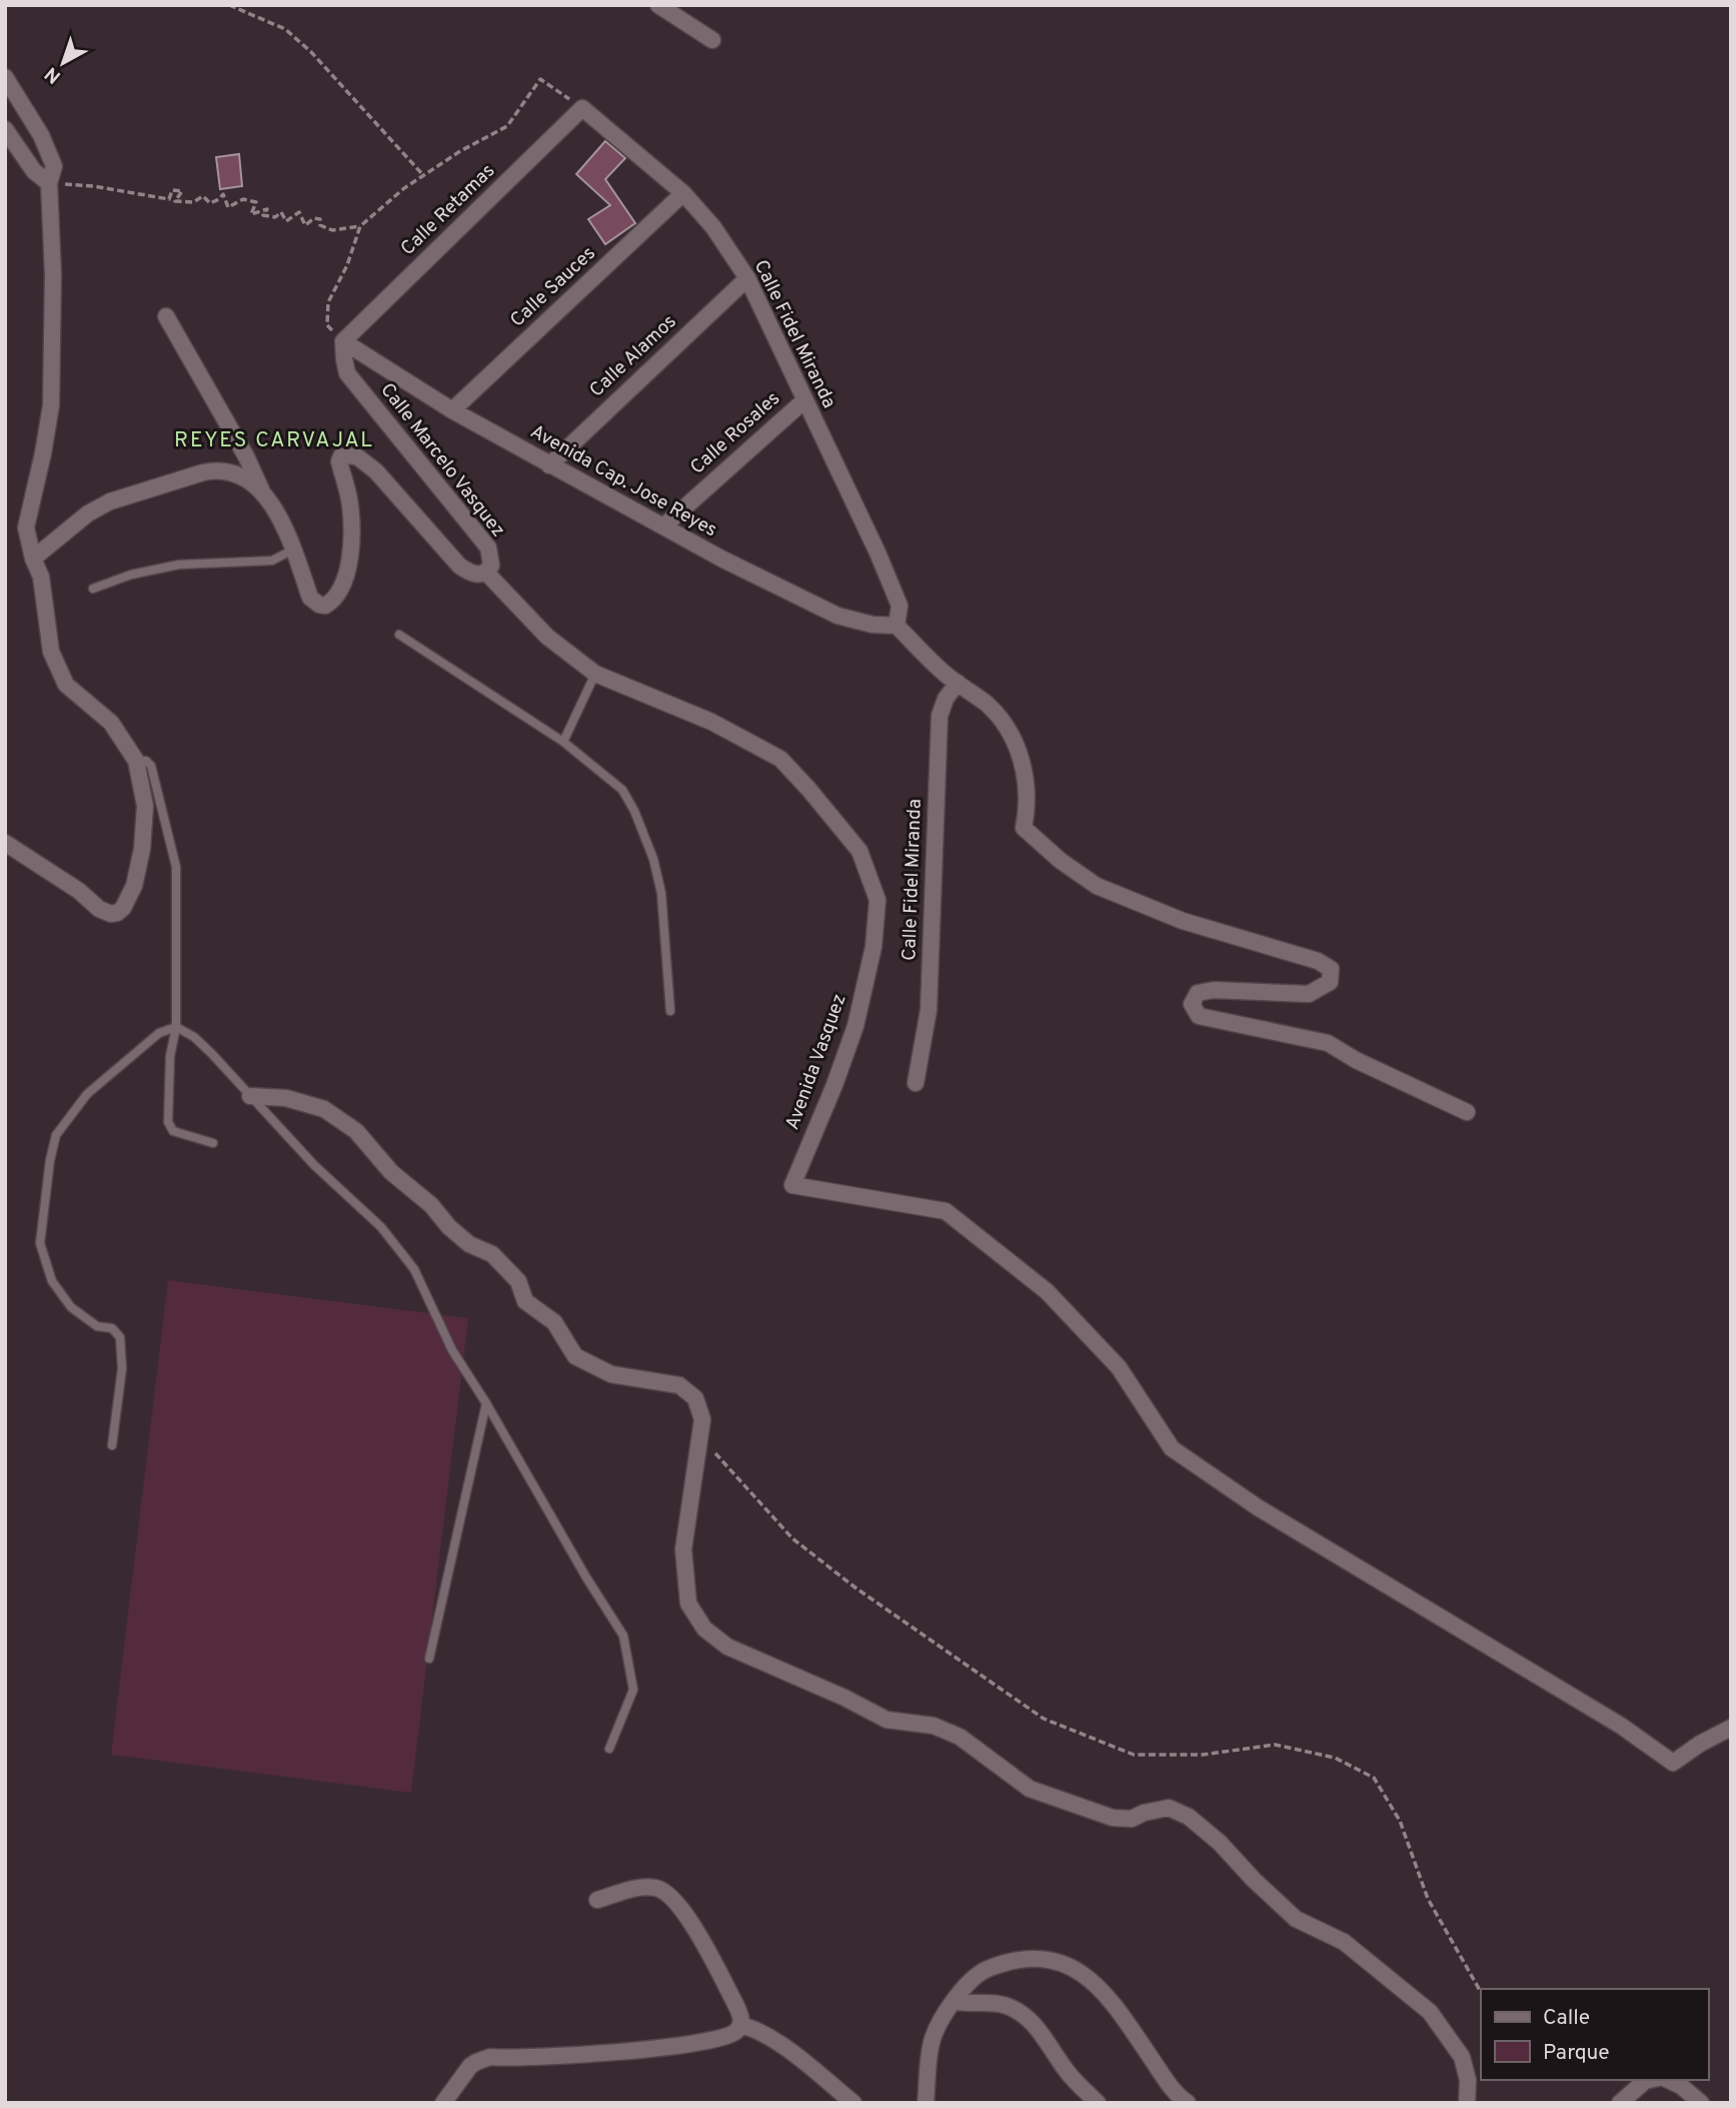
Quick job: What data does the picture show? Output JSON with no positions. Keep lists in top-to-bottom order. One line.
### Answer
{"streets":{"street":["Calle Retamas","Calle Sauces","Calle Fidel Miranda","Calle Alamos","Calle Rosales","Calle Marcelo Vasquez","Avenida Cap. Jose Reyes","Avenida Vasquez"]},"crossings":[["Calle Retamas","Calle Fidel Miranda"],["Calle Retamas","Calle Marcelo Vasquez"],["Calle Retamas","Avenida Cap. Jose Reyes"],["Calle Sauces","Calle Fidel Miranda"],["Calle Sauces","Avenida Cap. Jose Reyes"],["Calle Fidel Miranda","Calle Alamos"],["Calle Fidel Miranda","Calle Rosales"],["Calle Fidel Miranda","Avenida Cap. Jose Reyes"],["Calle Alamos","Avenida Cap. Jose Reyes"],["Calle Rosales","Avenida Cap. Jose Reyes"],["Calle Marcelo Vasquez","Avenida Cap. Jose Reyes"],["Calle Marcelo Vasquez","Avenida Vasquez"]],"districts":["REYES CARVAJAL"],"legend":["Calle","Parque"],"north":"bottom left"}
